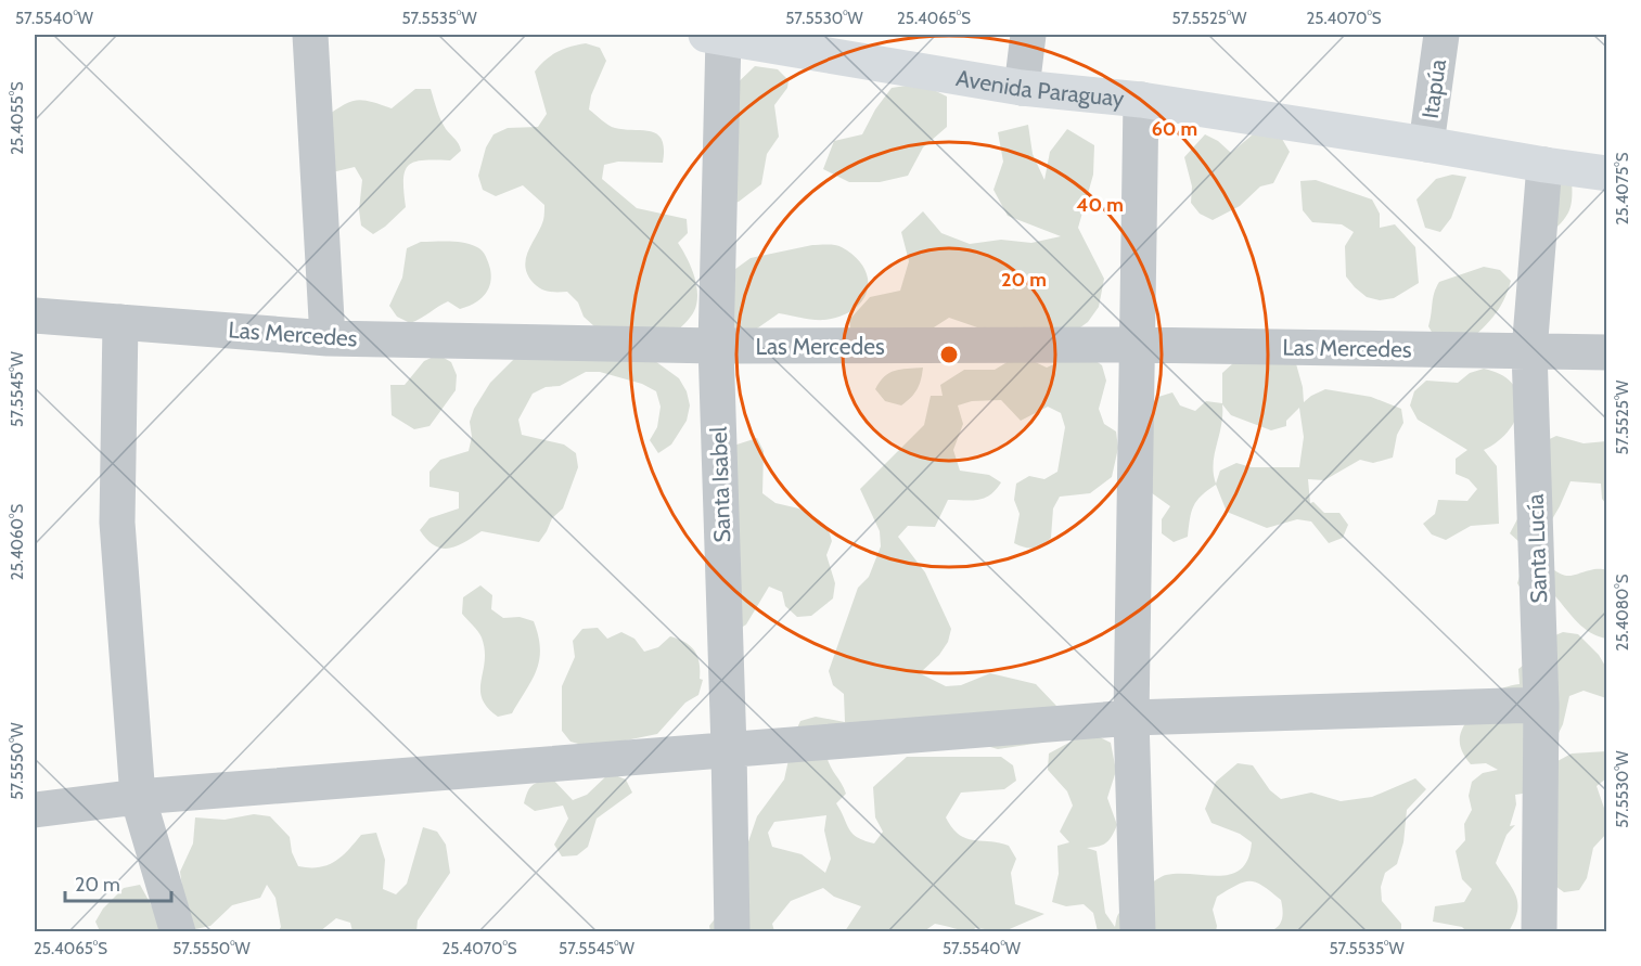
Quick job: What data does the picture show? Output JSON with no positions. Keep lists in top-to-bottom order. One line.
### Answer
{"streets":{"street":["Avenida Paraguay","Itapúa","Las Mercedes","Santa Isabel","Santa Lucía"]},"crossings":[["Avenida Paraguay","Itapúa"],["Avenida Paraguay","Santa Isabel"],["Avenida Paraguay","Santa Lucía"],["Las Mercedes","Santa Isabel"],["Las Mercedes","Santa Lucía"]],"scale_bar":"20 m","coordinates":["57.5540°W","57.5535°W","57.5530°W","25.4065°S","57.5525°W","25.4070°S","25.4055°S","25.4075°S","57.5545°W","25.4060°S","25.4080°S","57.5550°W"],"rings":["60 m","40 m","20 m"]}
